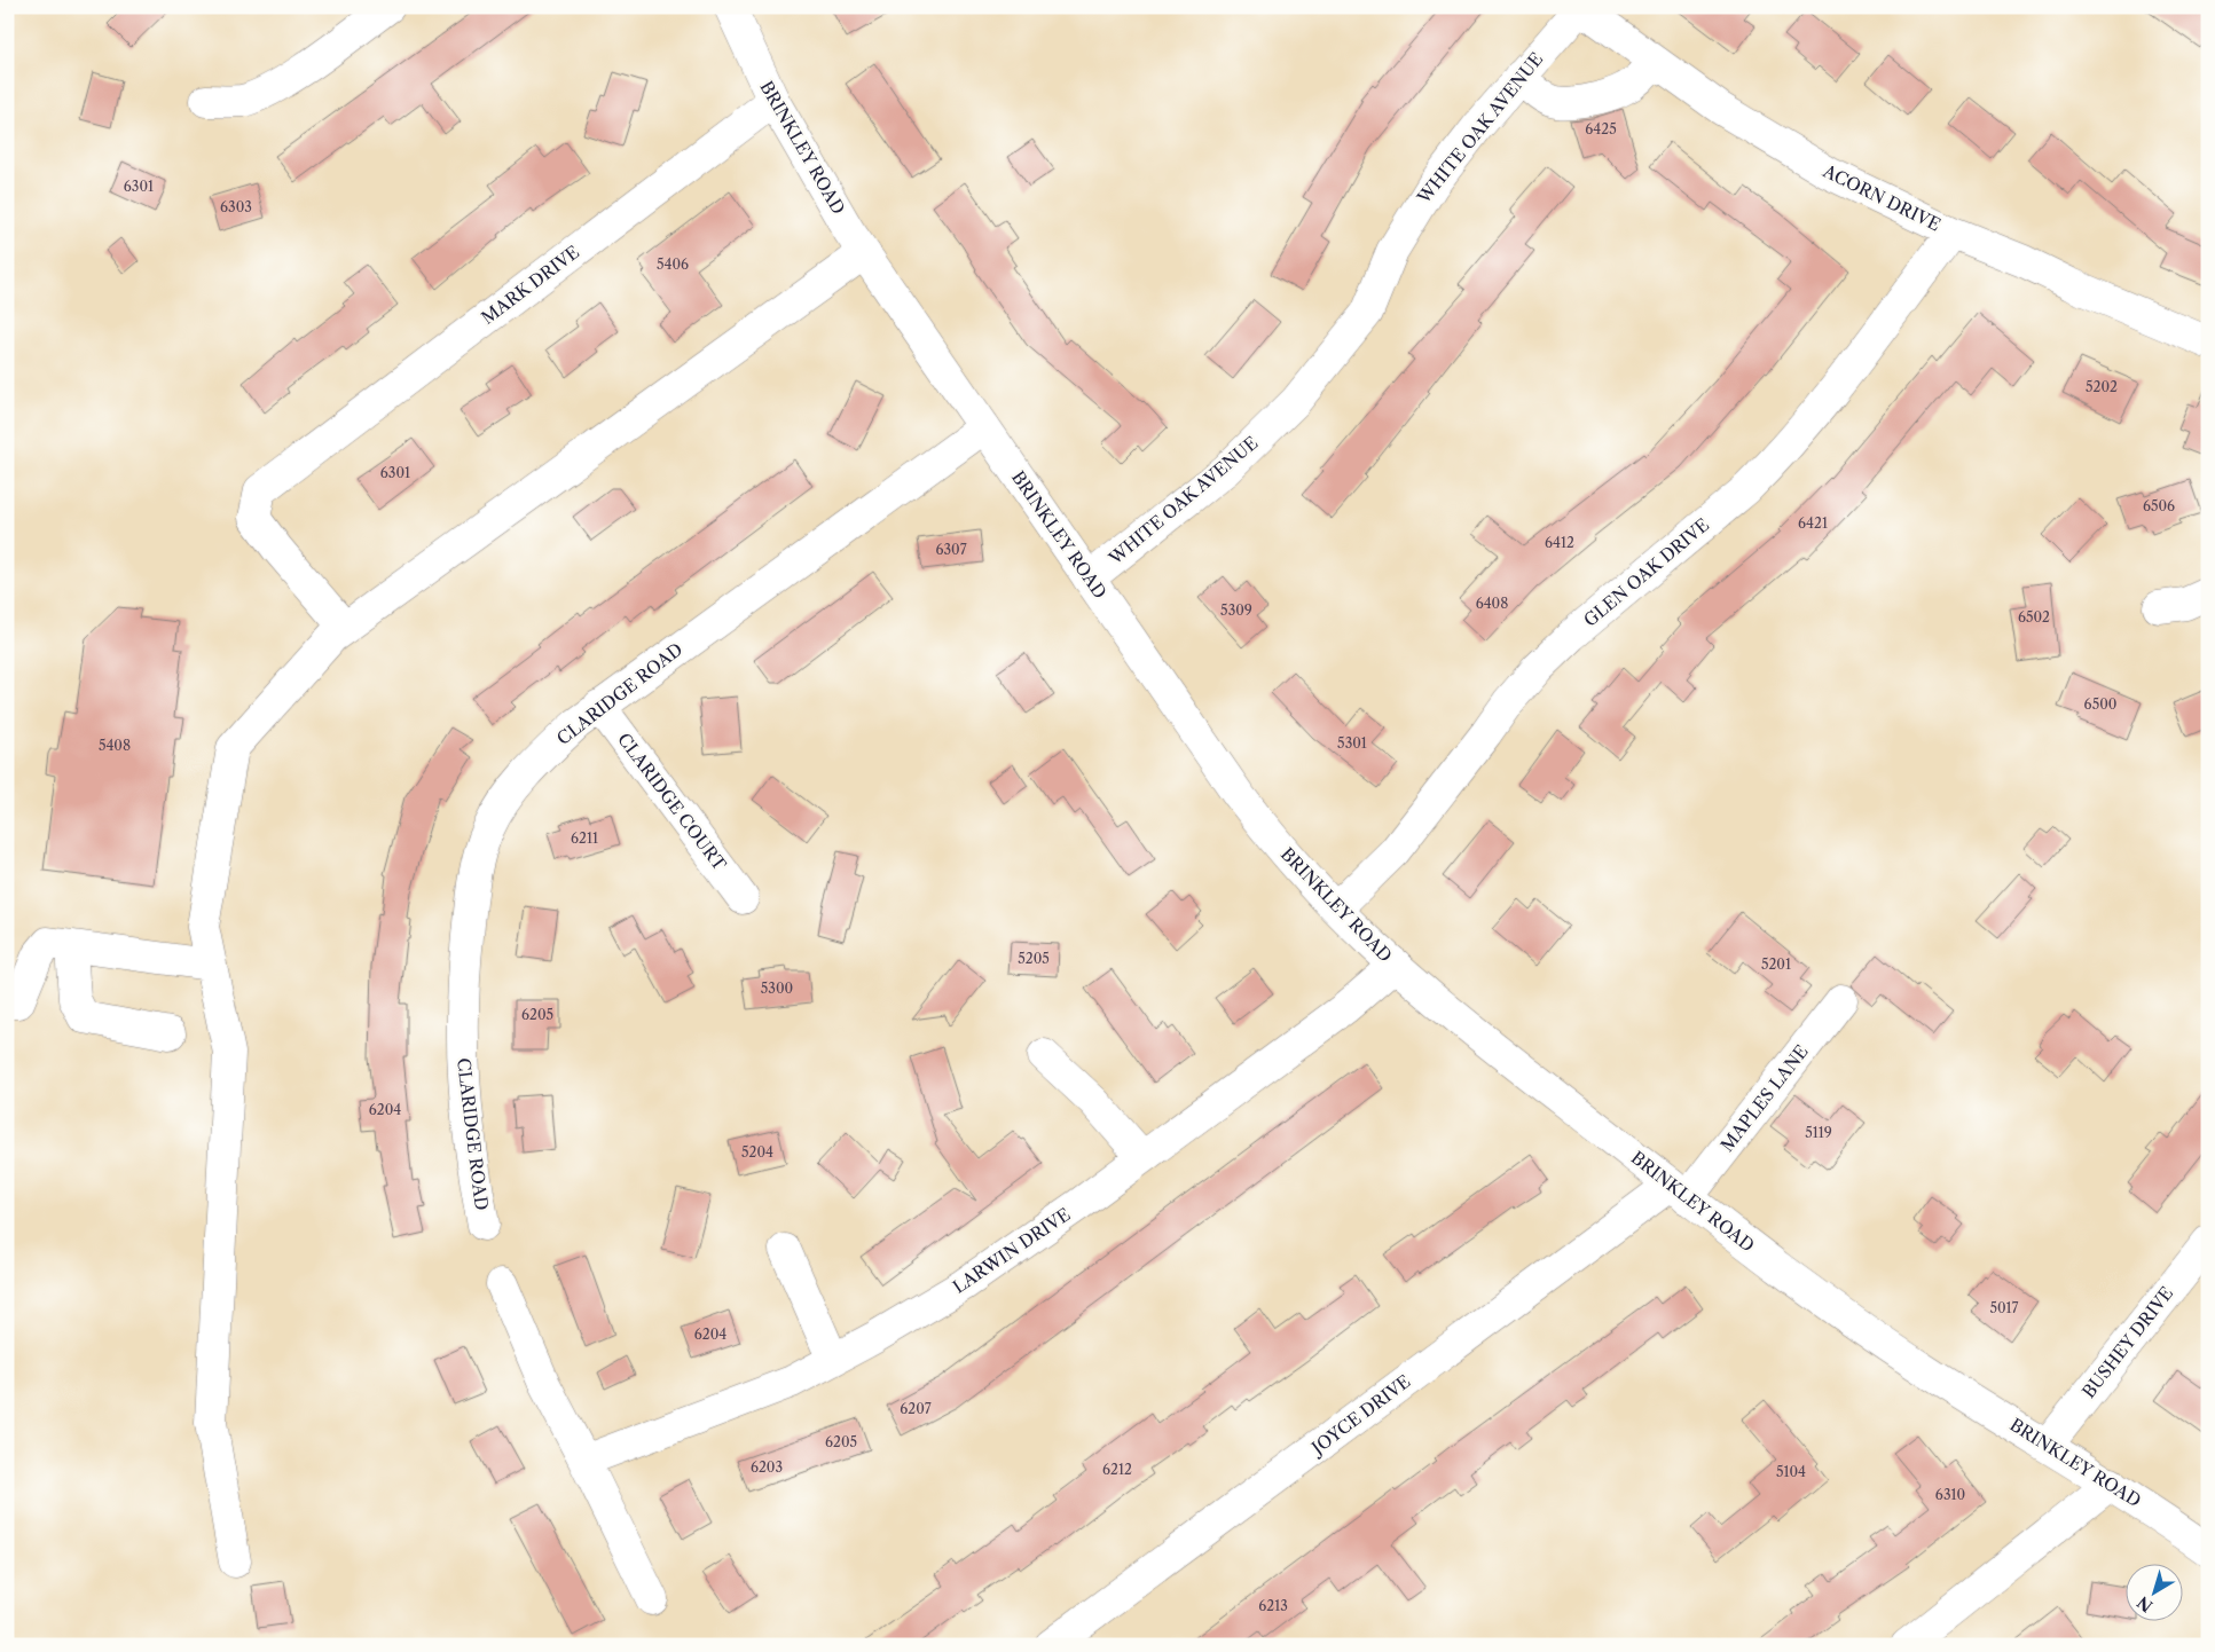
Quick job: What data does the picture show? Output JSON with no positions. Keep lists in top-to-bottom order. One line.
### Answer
{"streets":{"street":["WHITE OAK AVENUE","BRINKLEY ROAD","ACORN DRIVE","MARK DRIVE","GLEN OAK DRIVE","CLARIDGE ROAD","CLARIDGE COURT","MAPLES LANE","LARWIN DRIVE","BUSHEY DRIVE","JOYCE DRIVE"]},"crossings":[["WHITE OAK AVENUE","BRINKLEY ROAD"],["WHITE OAK AVENUE","ACORN DRIVE"],["BRINKLEY ROAD","MARK DRIVE"],["BRINKLEY ROAD","GLEN OAK DRIVE"],["BRINKLEY ROAD","CLARIDGE ROAD"],["BRINKLEY ROAD","MAPLES LANE"],["BRINKLEY ROAD","LARWIN DRIVE"],["BRINKLEY ROAD","BUSHEY DRIVE"],["BRINKLEY ROAD","JOYCE DRIVE"],["ACORN DRIVE","GLEN OAK DRIVE"],["CLARIDGE ROAD","CLARIDGE COURT"],["MAPLES LANE","JOYCE DRIVE"]],"house_numbers":["6425","6301","6303","5406","5202","6301","6506","6421","6412","6307","6408","5309","6502","6500","5301","5408","6211","5205","5201","5300","6205","6204","5119","5204","5017","6204","6207","6205","6203","6212","5104","6310","6213"],"north":"bottom left"}
